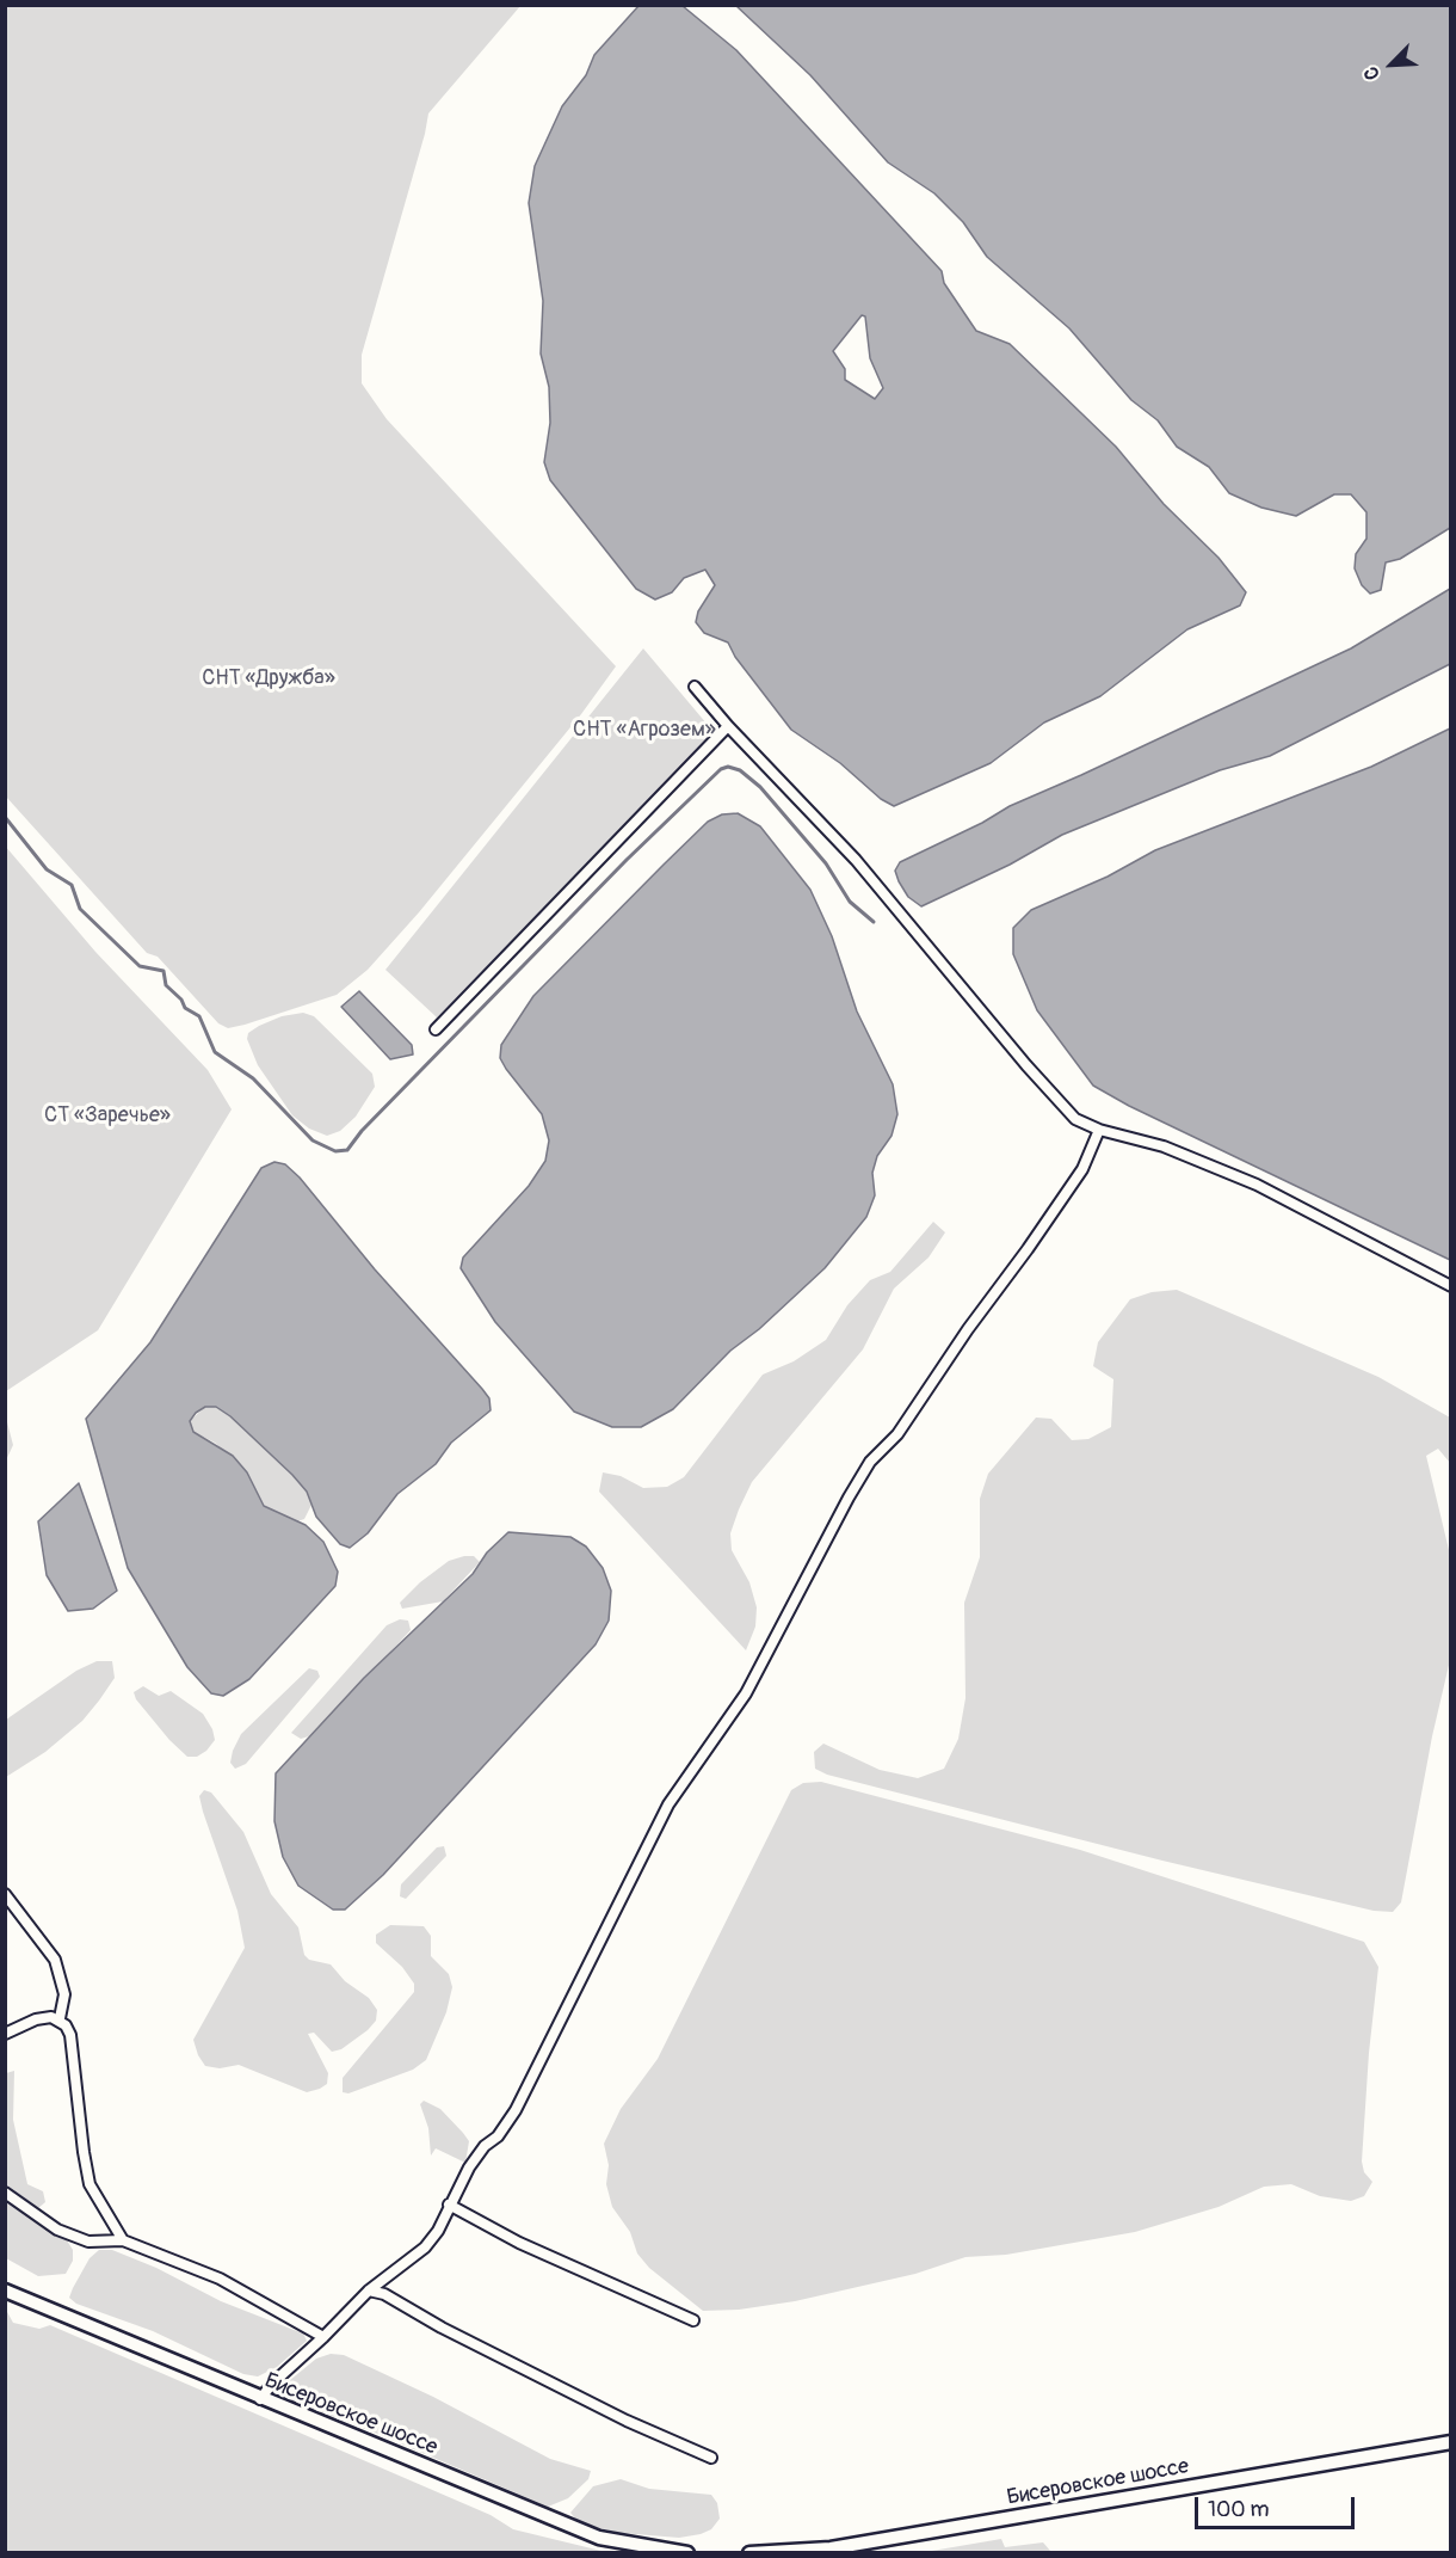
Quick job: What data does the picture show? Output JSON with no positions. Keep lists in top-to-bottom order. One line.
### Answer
{"streets":{"main road":["Бисеровское шоссе"]},"parks":["СНТ «Дружба»","СНТ «Агрозем»","СТ «Заречье»"],"scale_bar":"100 m","north":"bottom left"}
